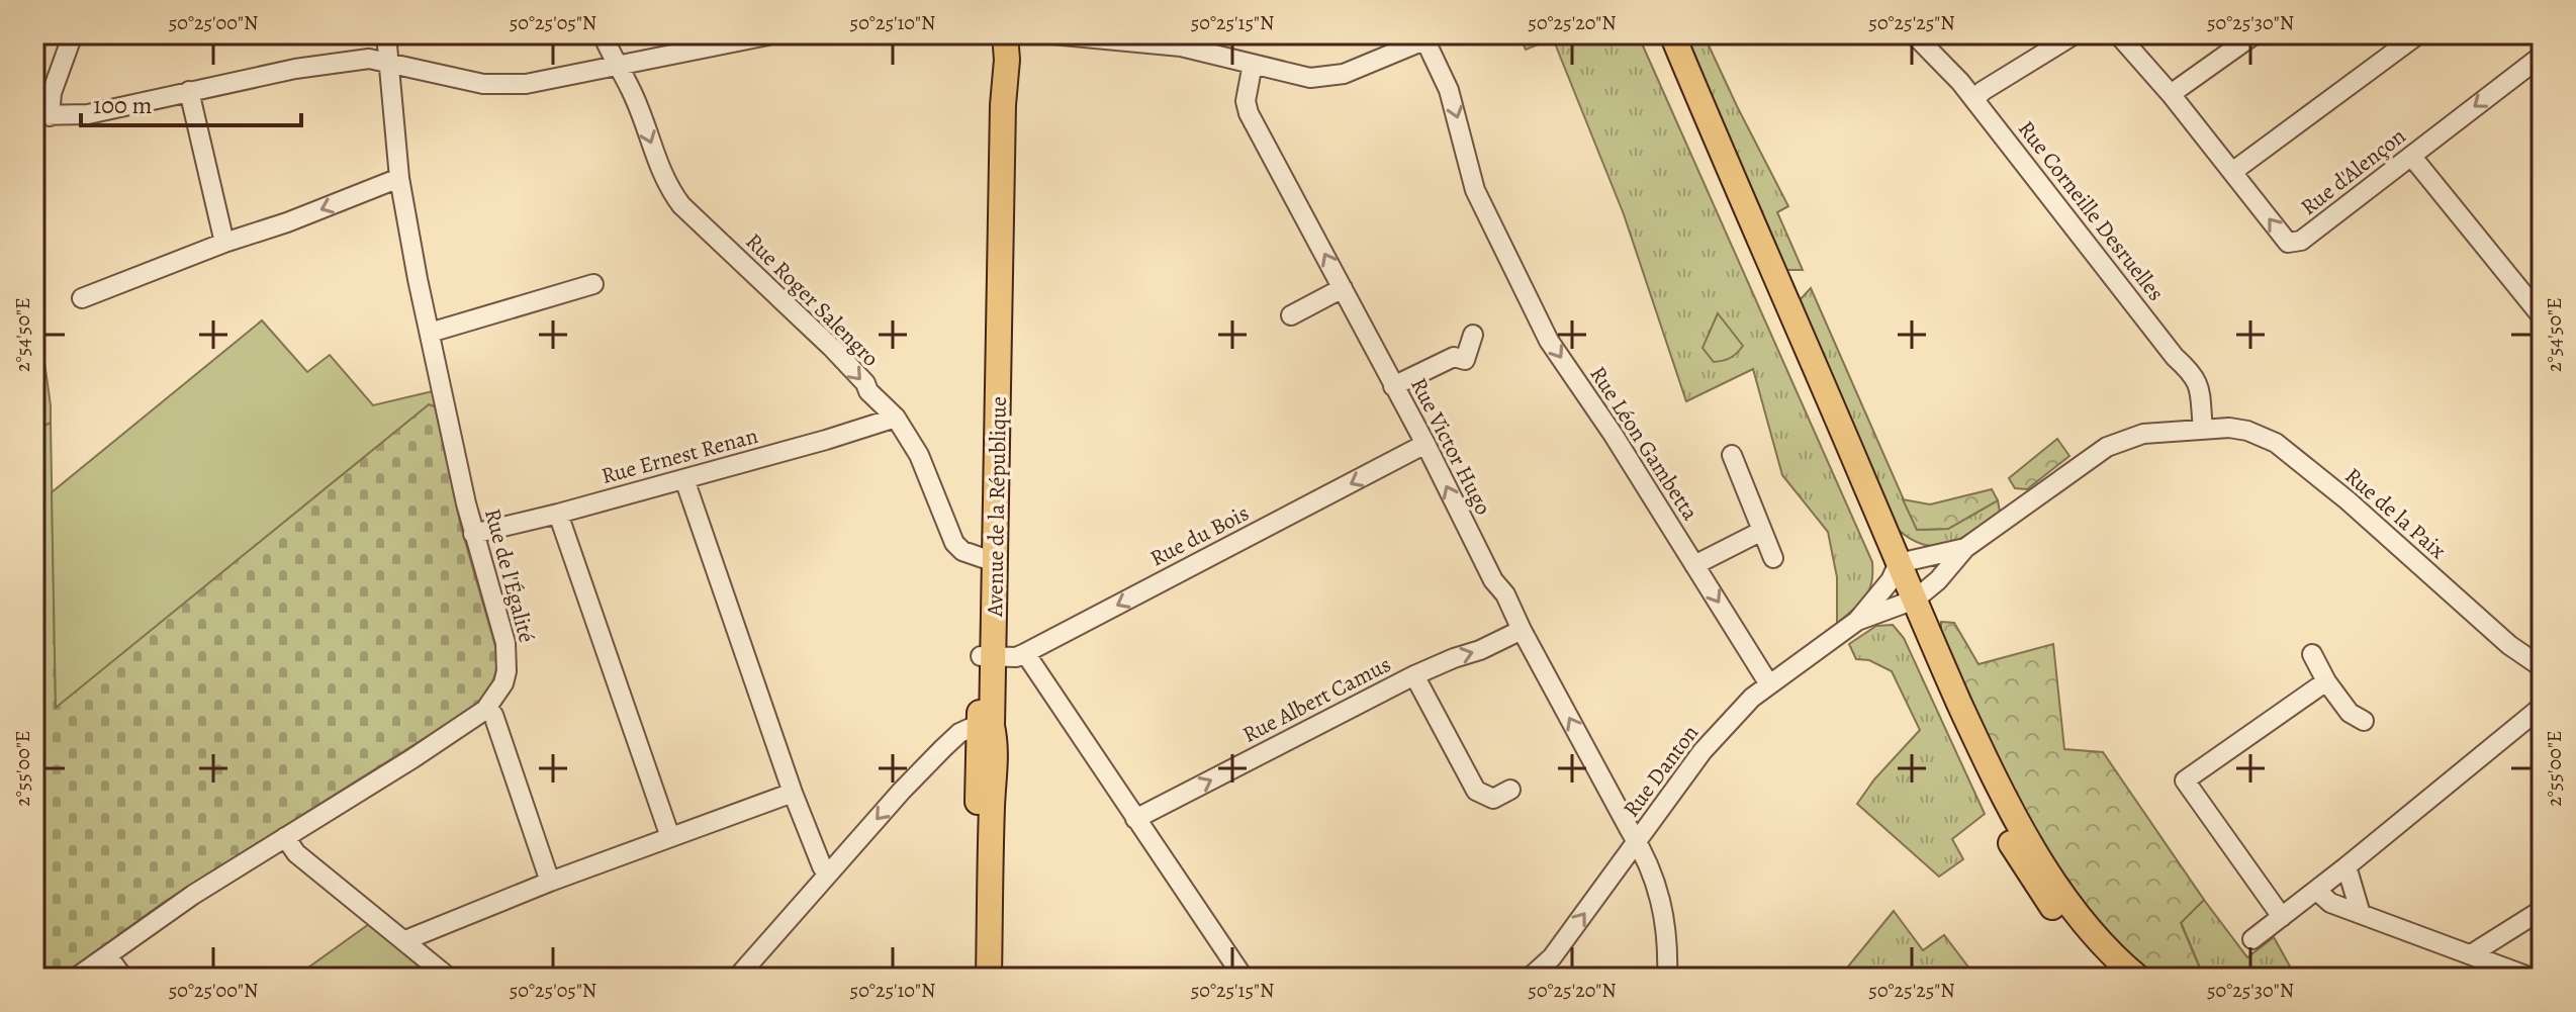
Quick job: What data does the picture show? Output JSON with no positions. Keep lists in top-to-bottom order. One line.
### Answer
{"streets":{"main road":["Avenue de la République"],"street":["Rue d'Alençon","Rue Corneille Desruelles","Rue Roger Salengro","Rue Léon Gambetta","Rue Victor Hugo","Rue Ernest Renan","Rue de la Paix","Rue du Bois","Rue de l'Égalité","Rue Albert Camus","Rue Danton"]},"crossings":[["Rue Corneille Desruelles","Rue de la Paix"],["Rue Roger Salengro","Rue Ernest Renan"],["Rue Roger Salengro","Avenue de la République"],["Rue Léon Gambetta","Rue Danton"],["Rue Victor Hugo","Rue du Bois"],["Rue Victor Hugo","Rue Albert Camus"],["Rue Victor Hugo","Rue Danton"],["Rue Ernest Renan","Rue de l'Égalité"],["Avenue de la République","Rue du Bois"]],"one_way":["Rue Roger Salengro","Rue Léon Gambetta","Rue Victor Hugo","Rue du Bois","Rue Albert Camus"],"scale_bar":"100 m","coordinates":["50°25'00\"N","50°25'05\"N","50°25'10\"N","50°25'15\"N","50°25'20\"N","50°25'25\"N","50°25'30\"N","2°54'50\"E","2°55'00\"E"]}
